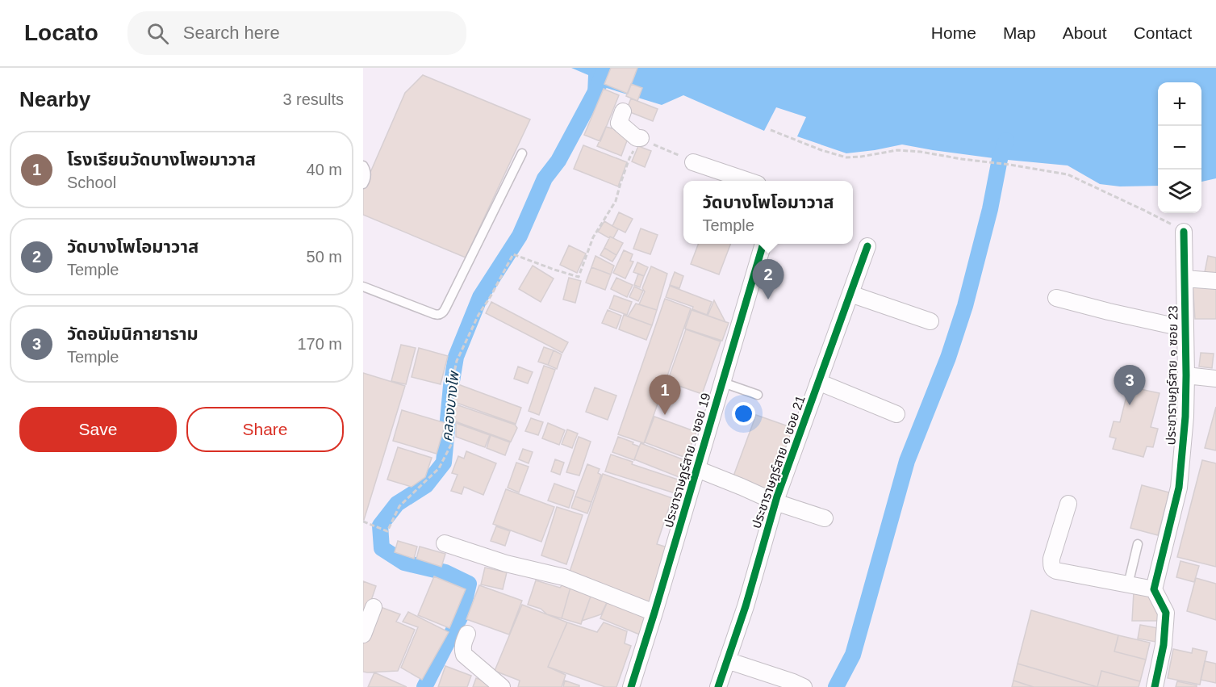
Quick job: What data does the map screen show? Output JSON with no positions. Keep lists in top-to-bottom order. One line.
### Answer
{"streets":{"street":["ประชาราษฎร์สาย ๑ ซอย 23","ประชาราษฎร์สาย ๑ ซอย 19","ประชาราษฎร์สาย ๑ ซอย 21"]},"water":["คลองบางโพ"],"page":{"header":"Locato","search":"Search here","nav":["Home","Map","About","Contact"],"heading":["Nearby","3 results"],"map_buttons":["+","−"],"list":[{"mark":"1","name":"โรงเรียนวัดบางโพอมาวาส","note":"School","value":"40 m"},{"mark":"2","name":"วัดบางโพโอมาวาส","note":"Temple","value":"50 m"},{"mark":"3","name":"วัดอนัมนิกายาราม","note":"Temple","value":"170 m"}],"popup":["วัดบางโพโอมาวาส","Temple"],"pins":["2","3","1"],"buttons":["Save","Share"]}}
